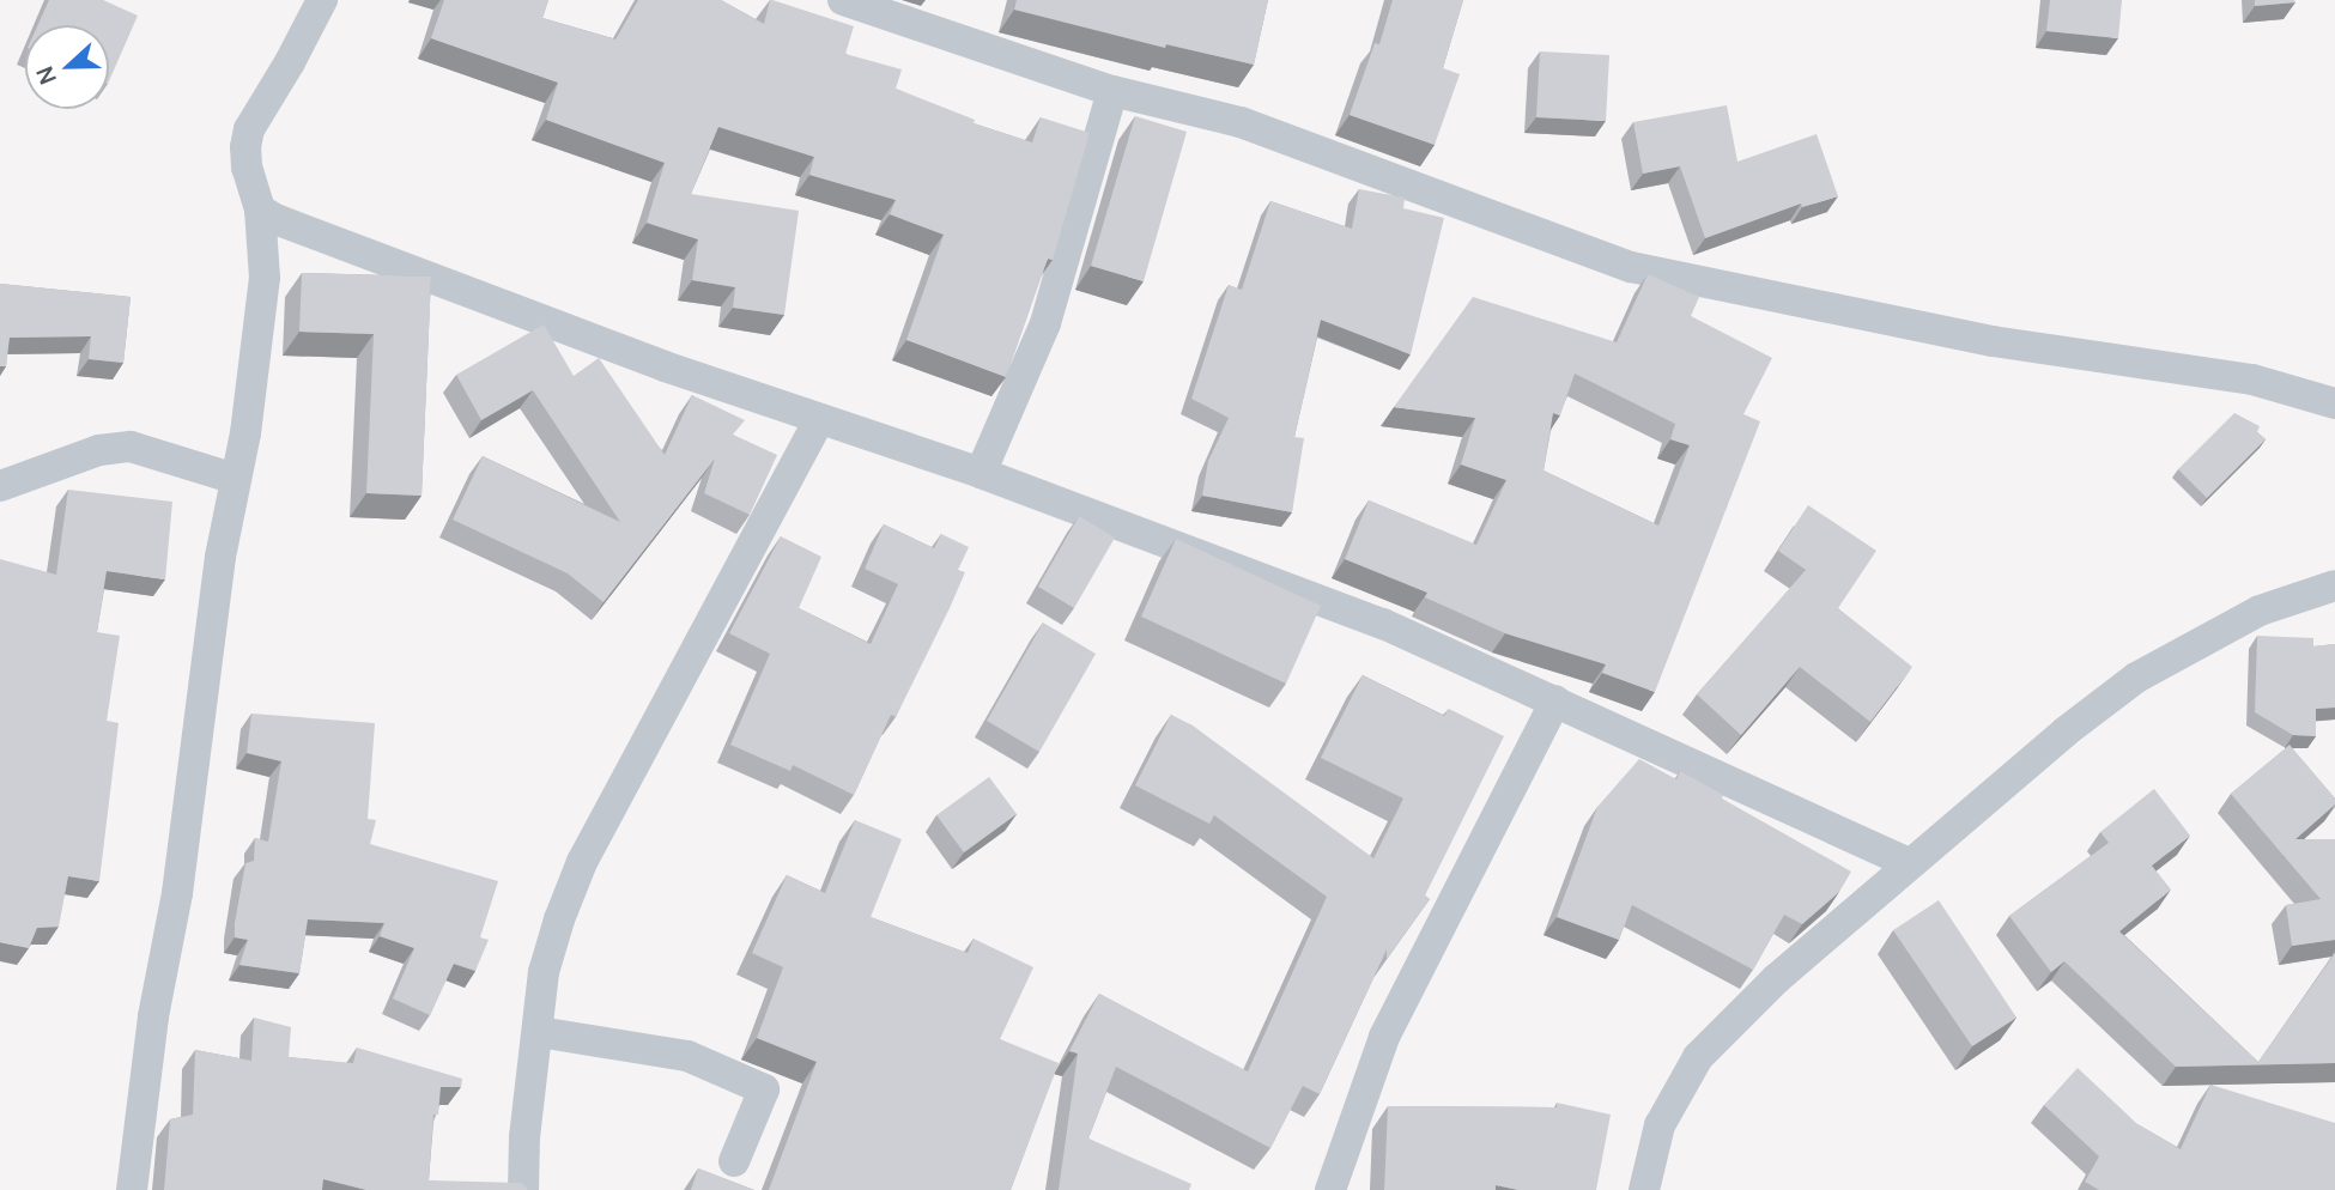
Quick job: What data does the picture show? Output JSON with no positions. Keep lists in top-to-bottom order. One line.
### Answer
{"north":"left"}
